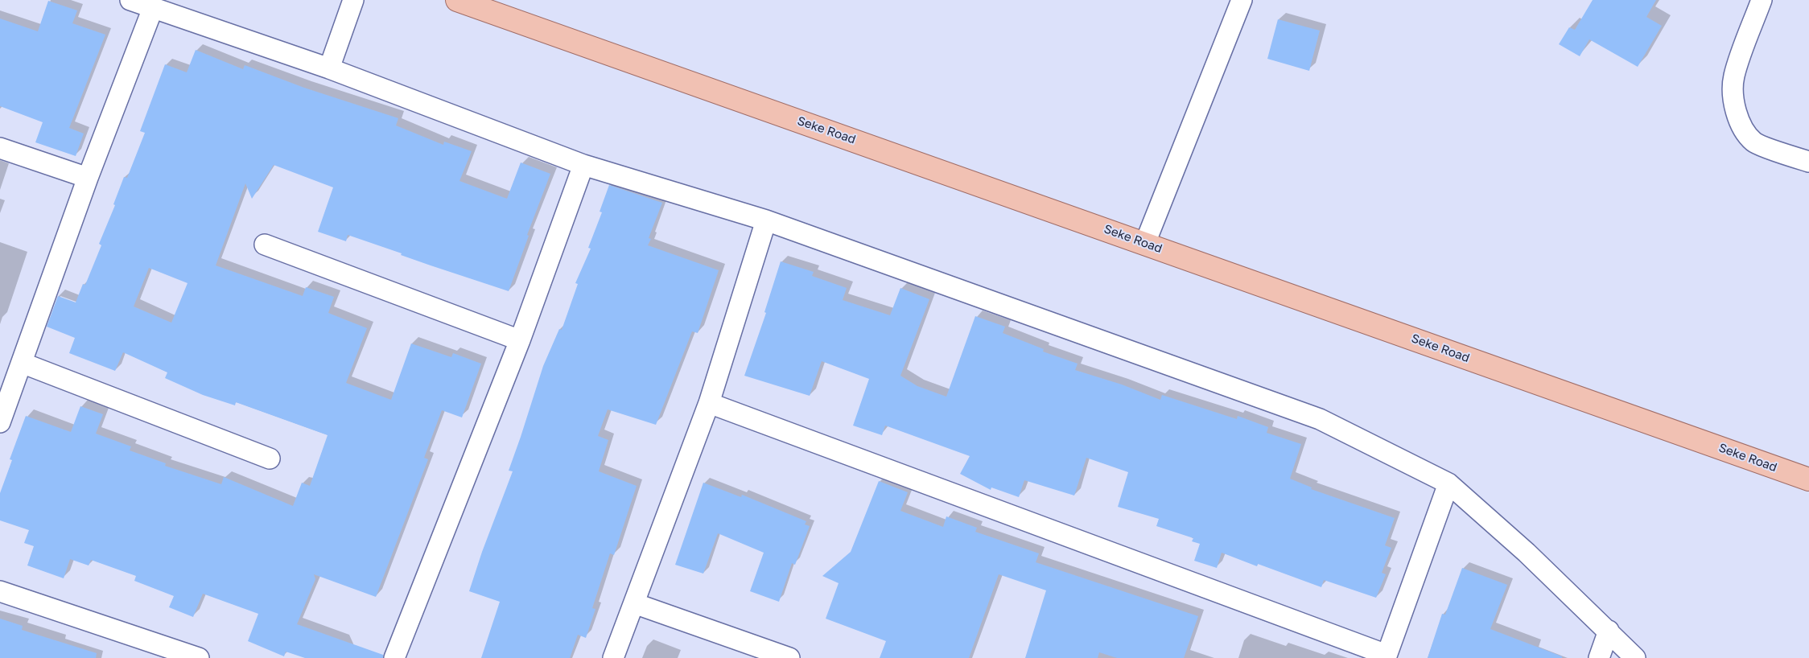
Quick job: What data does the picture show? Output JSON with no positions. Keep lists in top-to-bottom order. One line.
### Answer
{"streets":{"main road":["Seke Road"]}}
